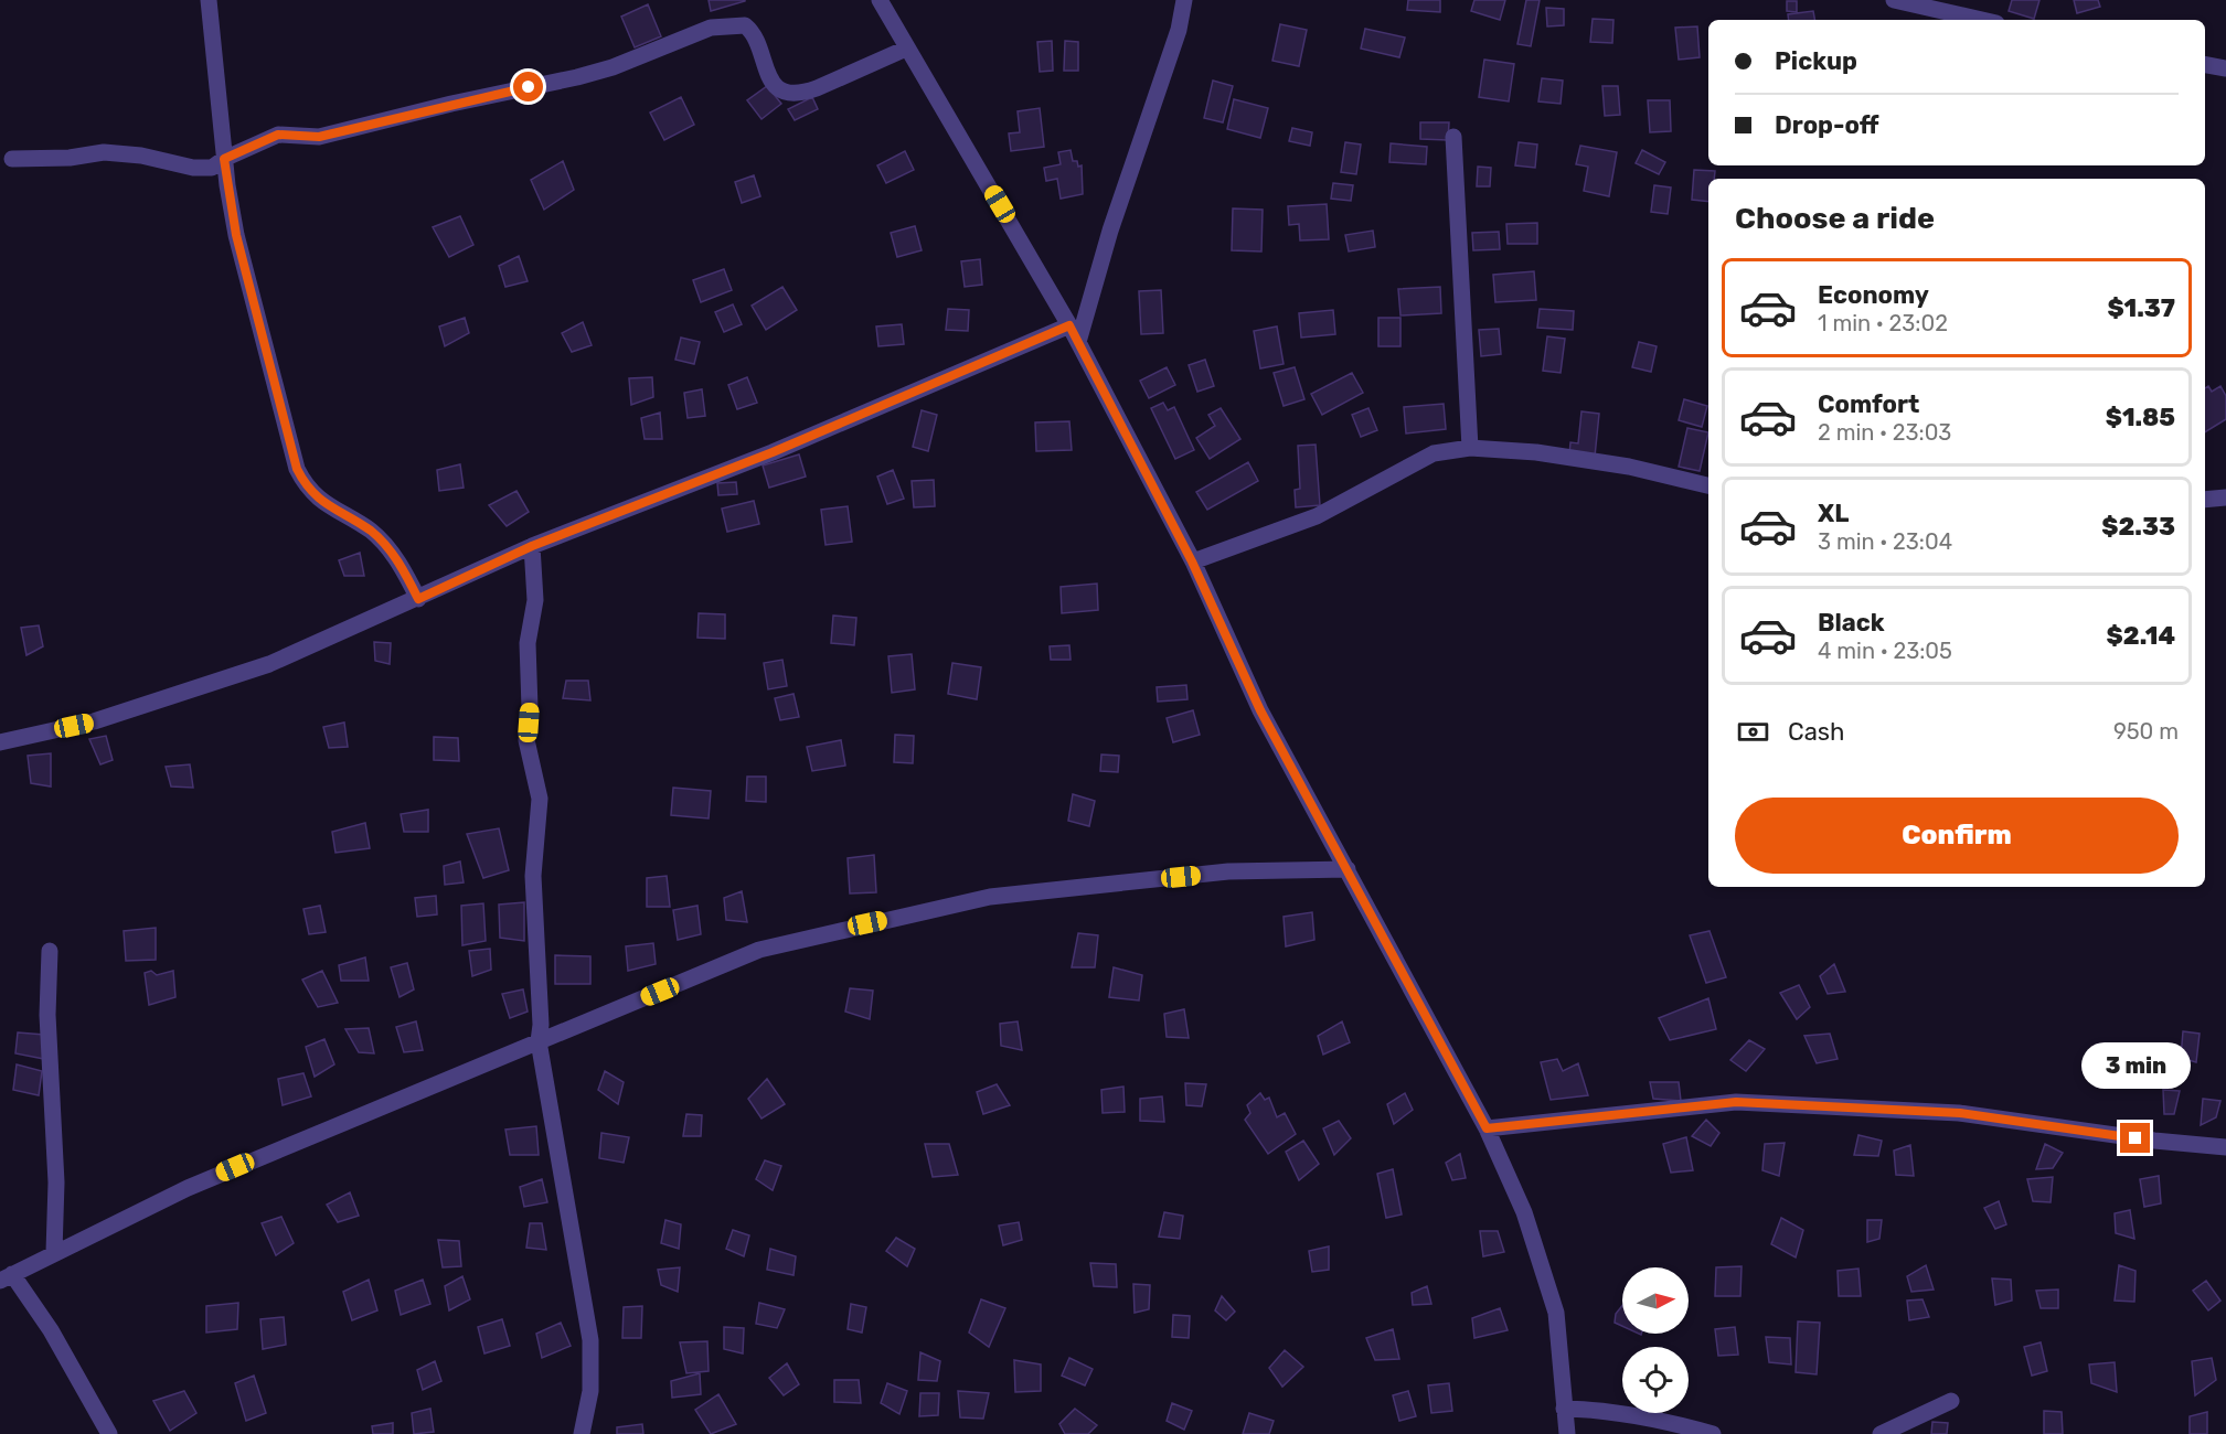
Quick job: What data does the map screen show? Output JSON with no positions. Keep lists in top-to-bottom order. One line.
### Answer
{"north":"right","page":{"banner":["Pickup","Drop-off"],"heading":"Choose a ride","list":[{"name":"Economy","note":"1 min · 23:02","value":"$1.37"},{"name":"Comfort","note":"2 min · 23:03","value":"$1.85"},{"name":"XL","note":"3 min · 23:04","value":"$2.33"},{"name":"Black","note":"4 min · 23:05","value":"$2.14"}],"pay":["Cash","950 m"],"buttons":"Confirm","bubble":"3 min"}}
